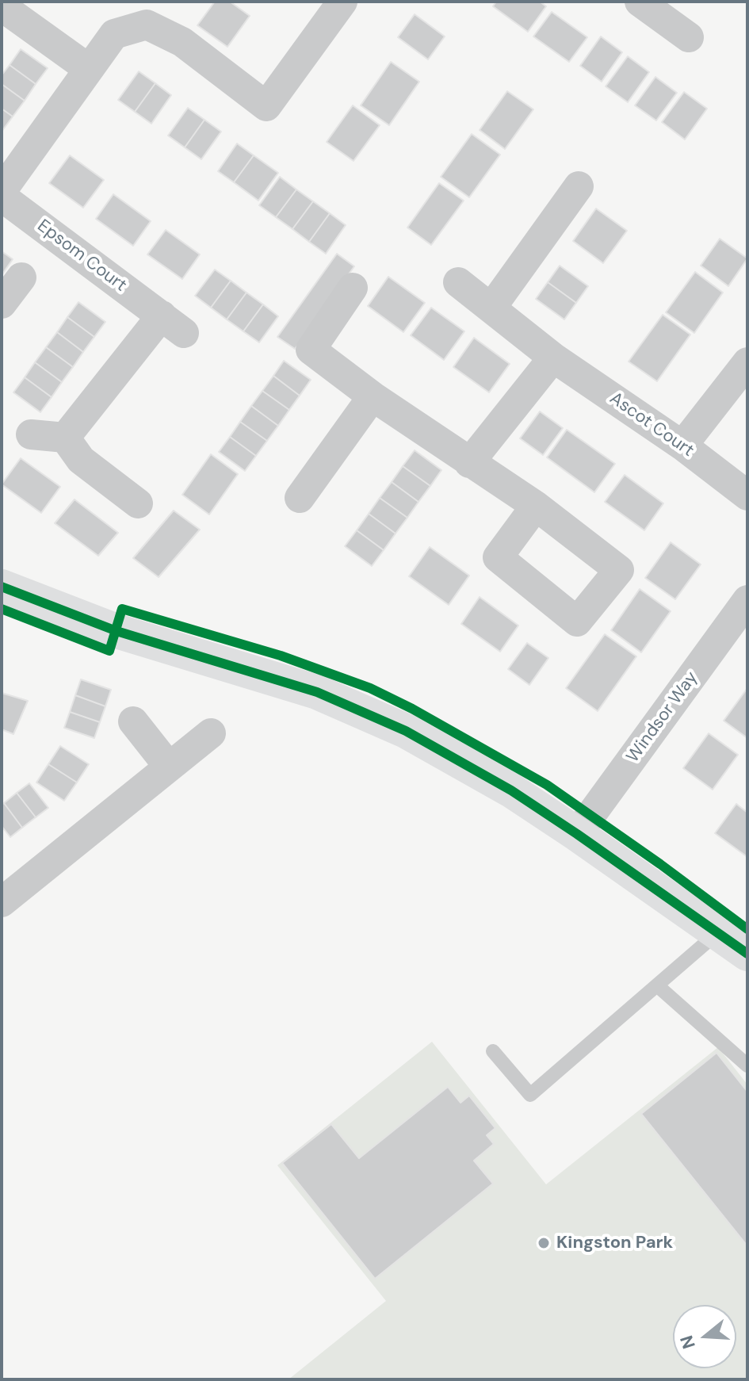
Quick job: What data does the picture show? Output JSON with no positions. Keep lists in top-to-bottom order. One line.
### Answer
{"streets":{"street":["Epsom Court","Ascot Court","Windsor Way"]},"places":["Kingston Park"],"north":"left"}
